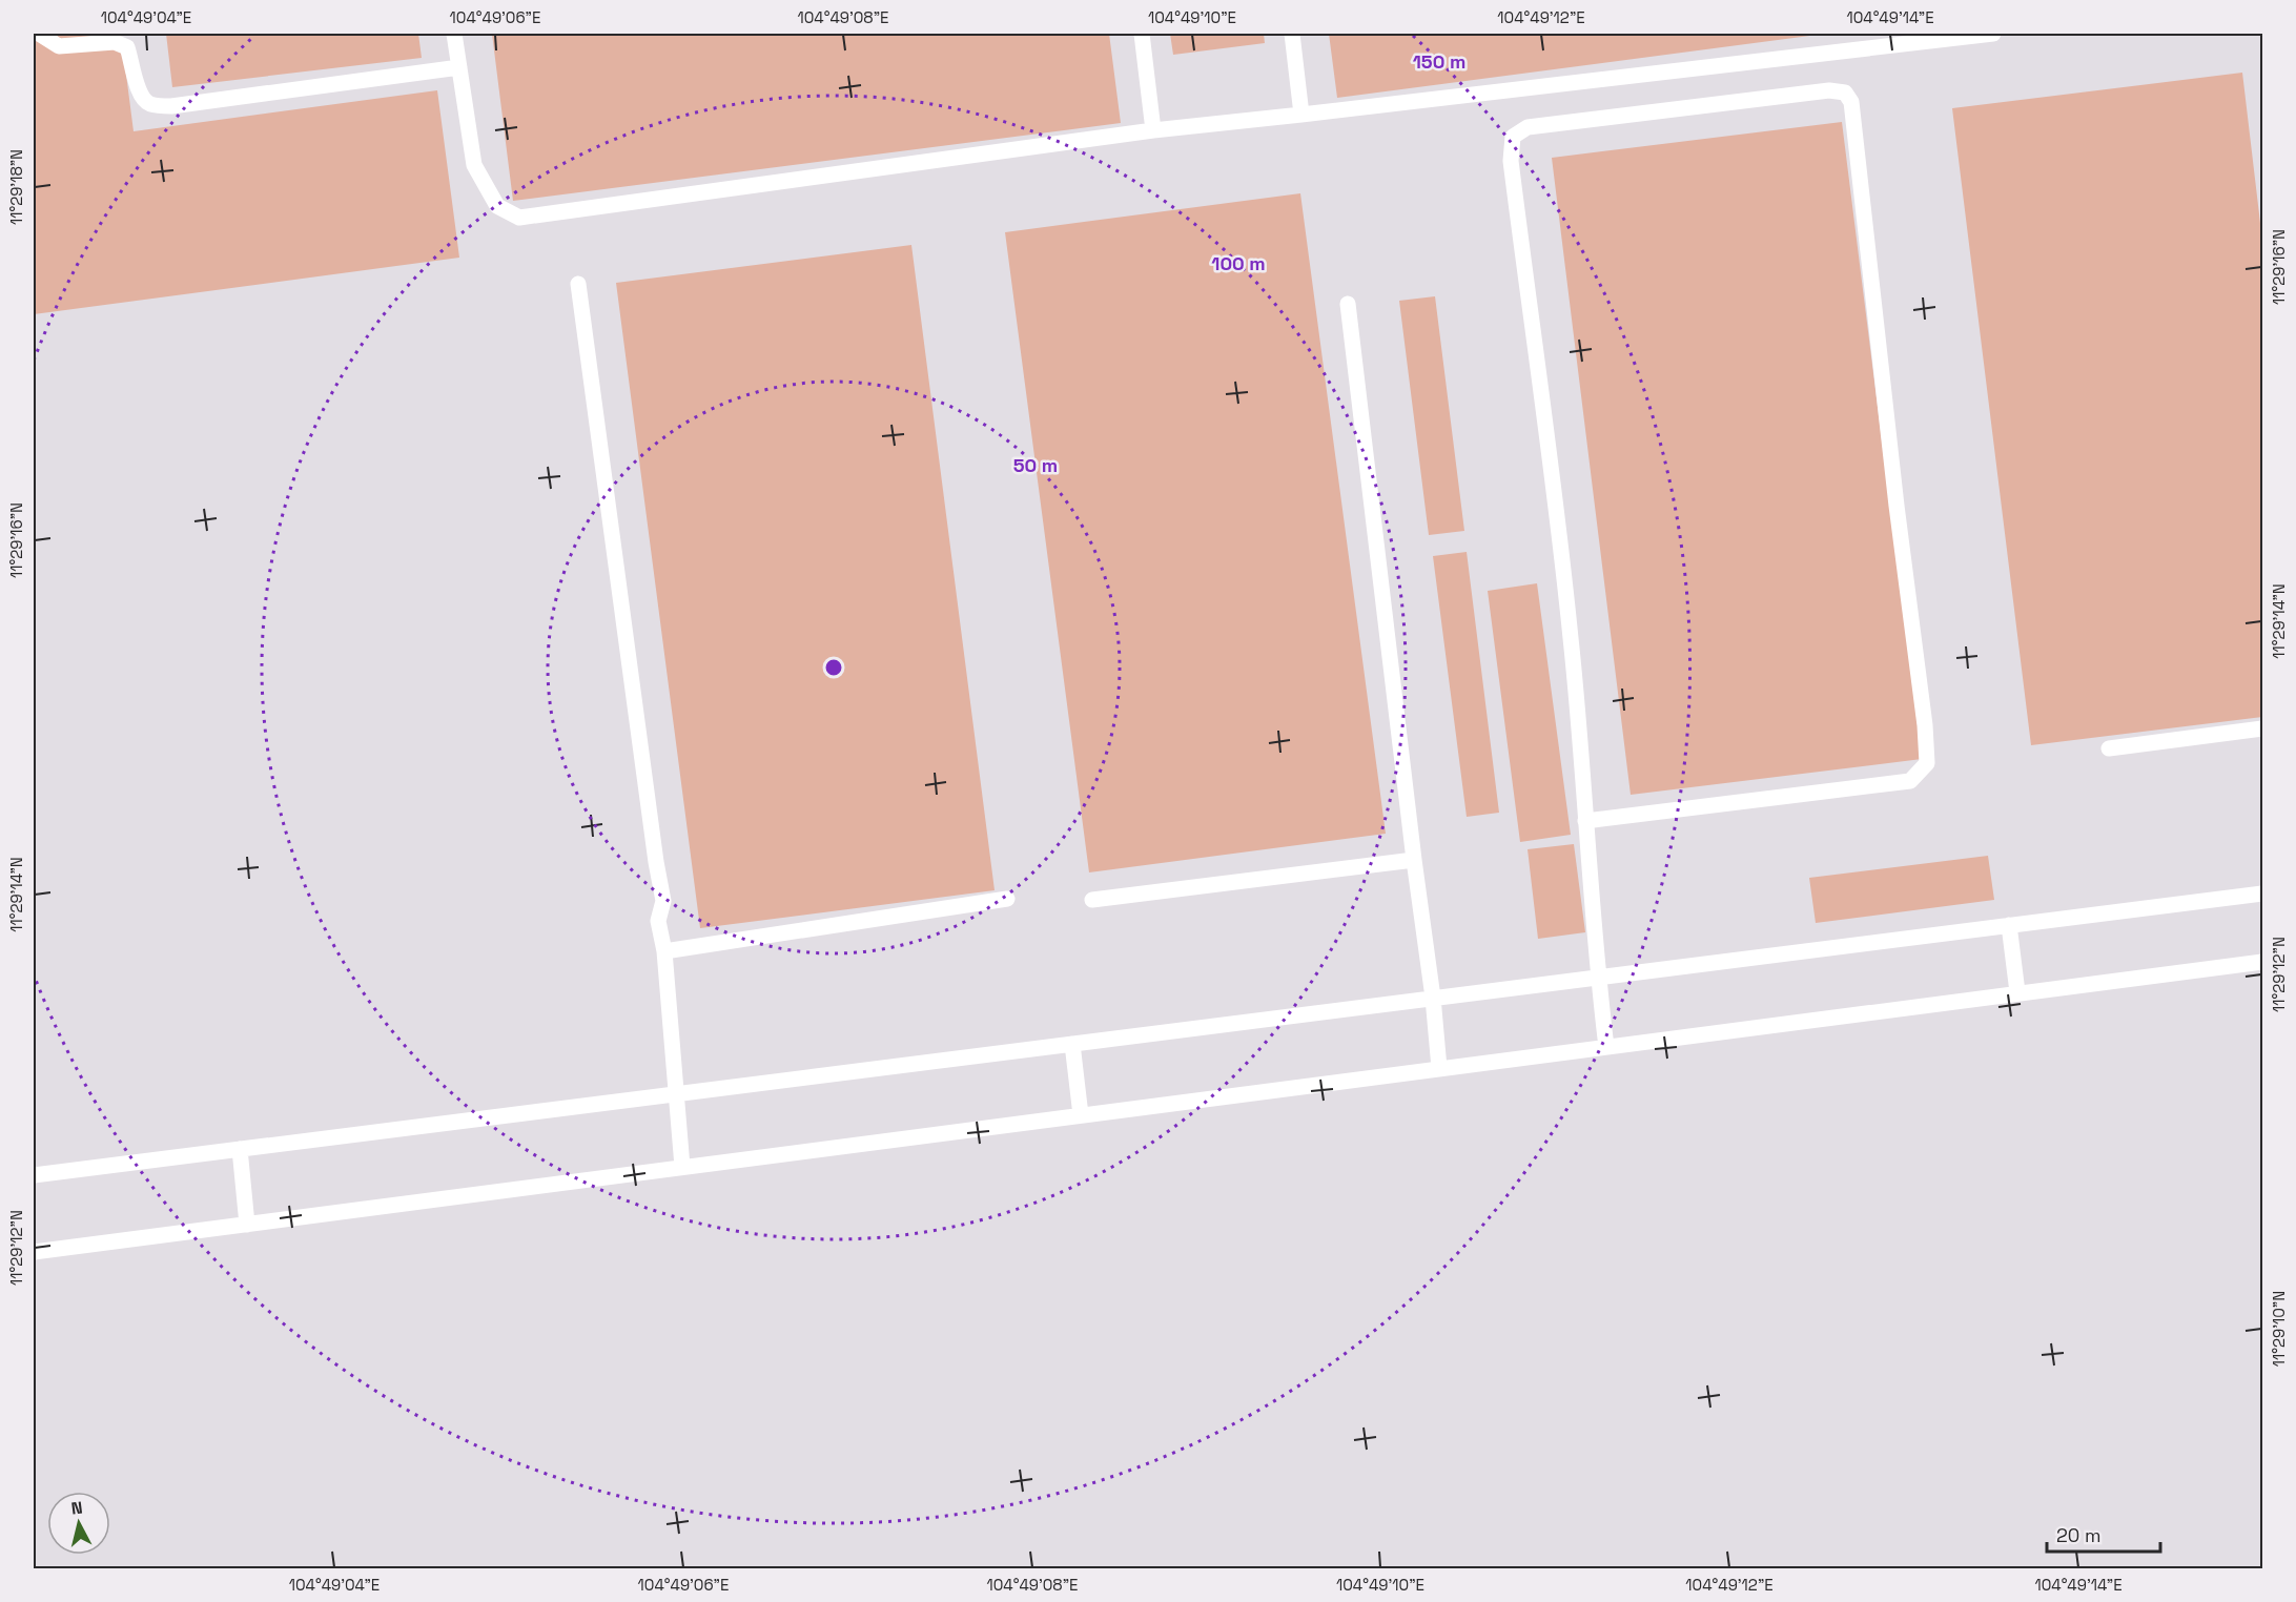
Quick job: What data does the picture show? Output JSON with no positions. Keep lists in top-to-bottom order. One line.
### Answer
{"scale_bar":"20 m","north":"top","coordinates":["104°49'04\"E","104°49'06\"E","104°49'08\"E","104°49'10\"E","104°49'12\"E","104°49'14\"E","11°29'18\"N","11°29'16\"N","11°29'14\"N","11°29'12\"N","11°29'10\"N"],"rings":["150 m","100 m","50 m"]}
